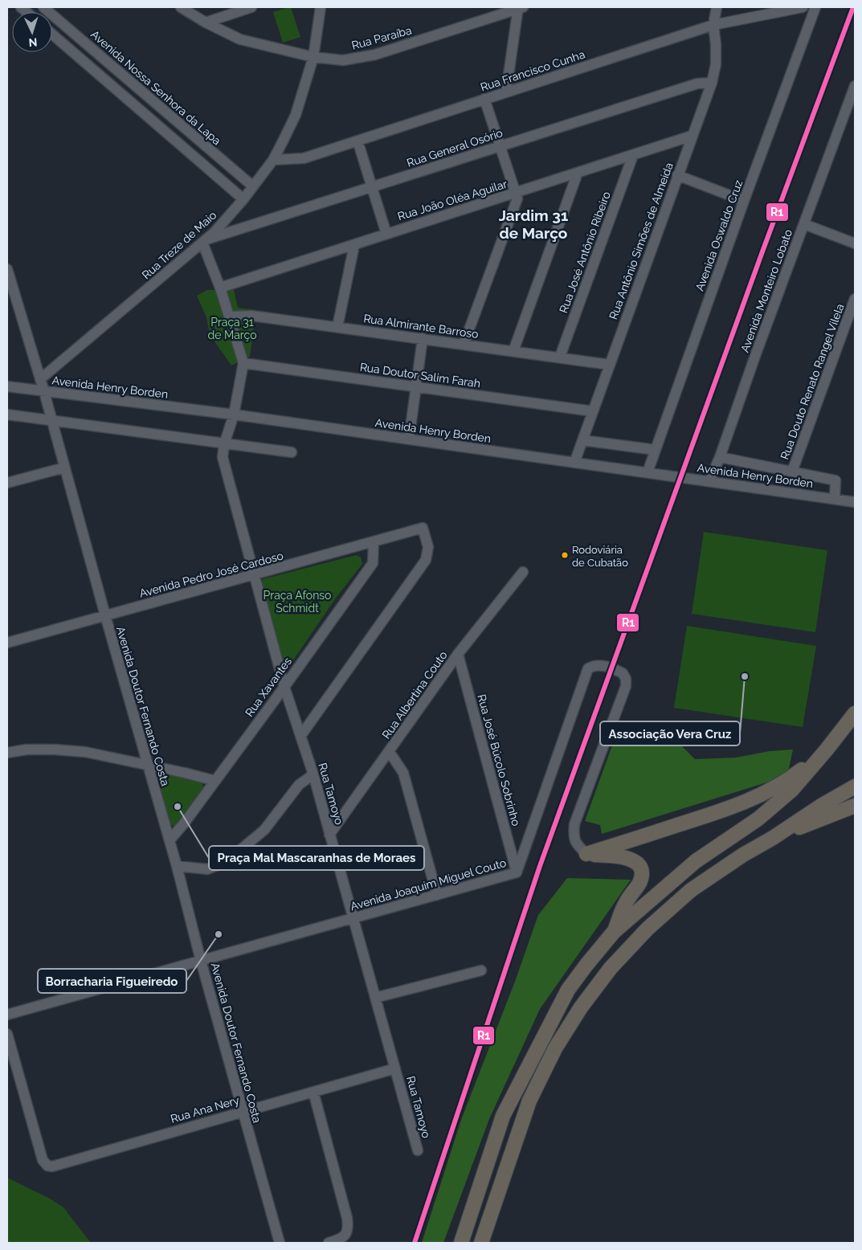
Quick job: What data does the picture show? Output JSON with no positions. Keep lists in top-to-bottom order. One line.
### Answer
{"streets":{"street":["Rua Paraíba","Rua Francisco Cunha","Avenida Nossa Senhora da Lapa","Rua General Osório","Rua João Oléa Aguilar","Avenida Oswaldo Cruz","Rua Antônio Simões de Almeida","Rua Treze de Maio","Rua José Antônio Ribeiro","Avenida Monteiro Lobato","Rua Almirante Barroso","Rua Doutor Salim Farah","Rua Douto Renato Rangel Vilela","Avenida Henry Borden","Avenida Pedro José Cardoso","Rua Xavantes","Rua Albertina Couto","Avenida Doutor Fernando Costa","Rua José Búcolo Sobrinho","Rua Tamoyo","Avenida Joaquim Miguel Couto","Rua Ana Nery"]},"crossings":[["Rua Paraíba","Rua Treze de Maio"],["Rua Francisco Cunha","Rua Antônio Simões de Almeida"],["Rua Francisco Cunha","Rua Treze de Maio"],["Avenida Nossa Senhora da Lapa","Rua Treze de Maio"],["Rua General Osório","Rua Antônio Simões de Almeida"],["Rua General Osório","Rua Treze de Maio"],["Rua João Oléa Aguilar","Rua Antônio Simões de Almeida"],["Rua João Oléa Aguilar","Rua José Antônio Ribeiro"],["Avenida Oswaldo Cruz","Avenida Henry Borden"],["Rua Antônio Simões de Almeida","Rua Almirante Barroso"],["Rua Antônio Simões de Almeida","Rua Doutor Salim Farah"],["Rua Antônio Simões de Almeida","Avenida Henry Borden"],["Rua Treze de Maio","Avenida Doutor Fernando Costa"],["Rua José Antônio Ribeiro","Rua Almirante Barroso"],["Avenida Monteiro Lobato","Avenida Henry Borden"],["Rua Doutor Salim Farah","Rua Tamoyo"],["Avenida Henry Borden","Avenida Doutor Fernando Costa"],["Avenida Henry Borden","Rua Tamoyo"],["Avenida Pedro José Cardoso","Rua Xavantes"],["Avenida Pedro José Cardoso","Avenida Doutor Fernando Costa"],["Avenida Pedro José Cardoso","Rua Tamoyo"],["Rua Xavantes","Avenida Doutor Fernando Costa"],["Rua Xavantes","Rua Tamoyo"],["Rua Albertina Couto","Rua José Búcolo Sobrinho"],["Rua Albertina Couto","Rua Tamoyo"],["Avenida Doutor Fernando Costa","Avenida Joaquim Miguel Couto"],["Avenida Doutor Fernando Costa","Rua Ana Nery"],["Rua José Búcolo Sobrinho","Avenida Joaquim Miguel Couto"],["Rua Tamoyo","Avenida Joaquim Miguel Couto"],["Rua Tamoyo","Rua Ana Nery"]],"districts":["Jardim 31 de Março"],"parks":["Praça 31 de Março","Praça Afonso Schmidt"],"places":["Rodoviária de Cubatão","Associação Vera Cruz","Praça Mal Mascaranhas de Moraes","Borracharia Figueiredo"],"lines":["transit line R1"],"north":"bottom"}
